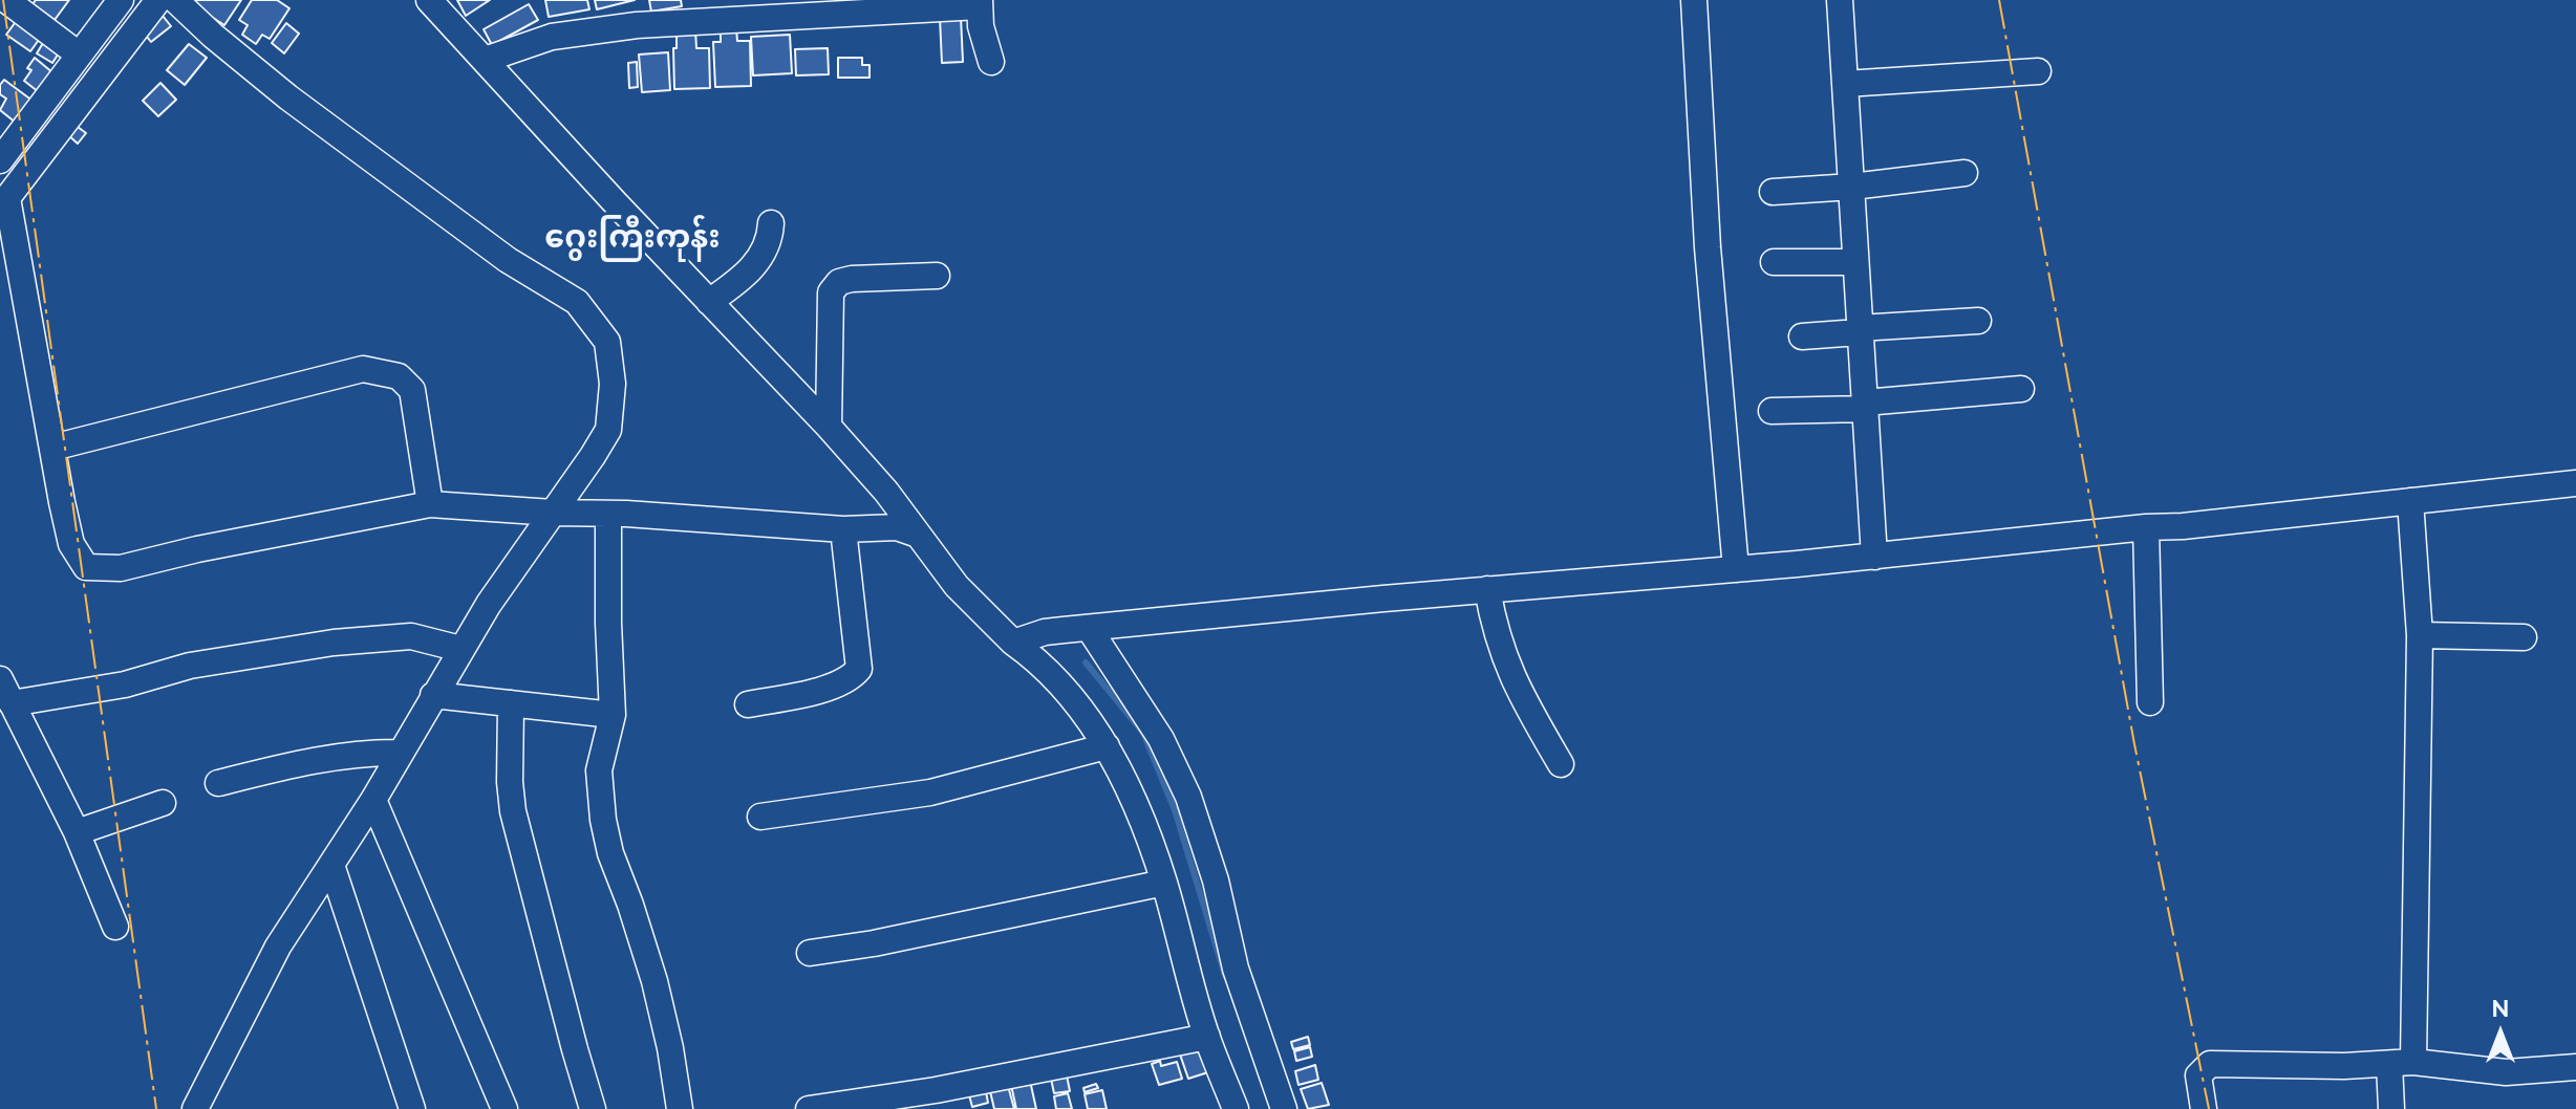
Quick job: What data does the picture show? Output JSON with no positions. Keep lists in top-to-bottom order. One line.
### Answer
{"districts":["ဂွေးကြီးကုန်း"],"north":"top"}
